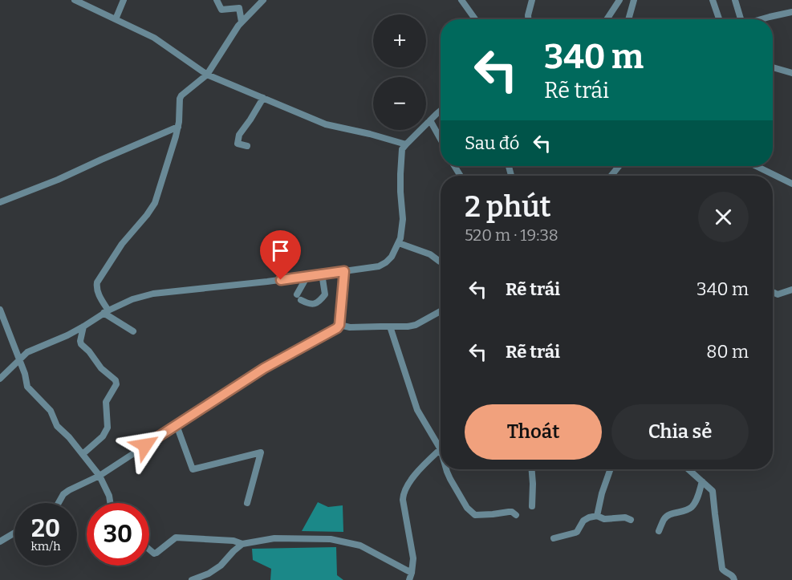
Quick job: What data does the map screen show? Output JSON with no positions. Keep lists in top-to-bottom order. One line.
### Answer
{"page":{"map_buttons":["+","−"],"turn":["340 m","Rẽ trái"],"then":"Sau đó","heading":["2 phút","520 m · 19:38"],"list":[{"name":"Rẽ trái","value":"340 m"},{"name":"Rẽ trái","value":"80 m"}],"buttons":["Thoát","Chia sẻ"],"speed":"20 km/h","limit":"30"}}
